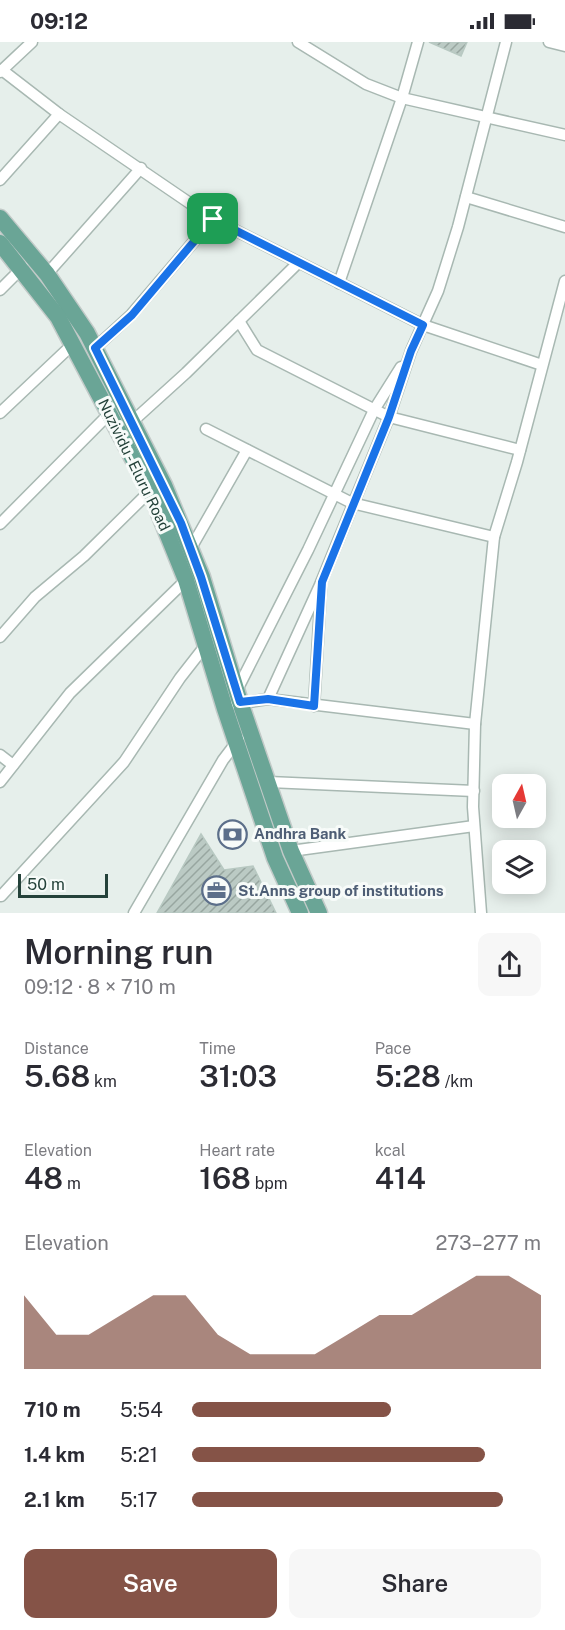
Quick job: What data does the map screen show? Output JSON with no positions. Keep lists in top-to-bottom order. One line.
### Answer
{"streets":{"main road":["Nuzividu - Eluru Road"]},"places":{"bank":["Andhra Bank"],"office":["St.Anns group of institutions"]},"scale_bar":"50 m","north":"top","page":{"status":"09:12","scale":"50 m","heading":["Morning run","09:12 · 8 × 710 m"],"stats":[["Distance","5.68 km"],["Time","31:03"],["Pace","5:28 /km"],["Elevation","48 m"],["Heart rate","168 bpm"],["kcal","414"]],"chart":["Elevation","273–277 m"],"list":[{"name":"710 m","note":"5:54"},{"name":"1.4 km","note":"5:21"},{"name":"2.1 km","note":"5:17"}],"buttons":["Save","Share"]}}
